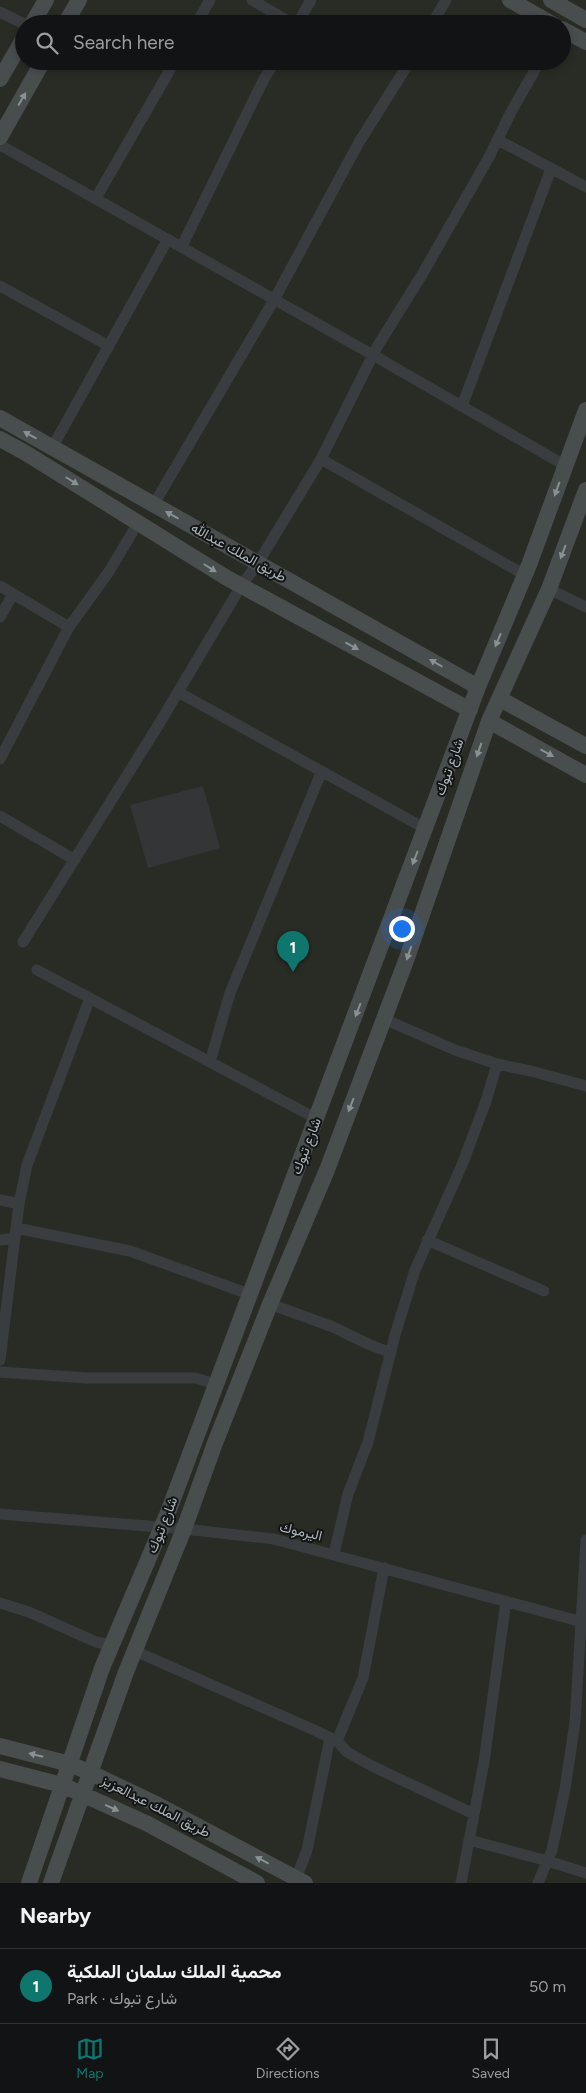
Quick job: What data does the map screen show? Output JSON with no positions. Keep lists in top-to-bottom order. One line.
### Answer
{"streets":{"main road":["طريق الملك عبدالله","شارع تبوك","طريق الملك عبدالعزيز"],"street":["اليرموك"]},"crossings":[["طريق الملك عبدالله","شارع تبوك"],["شارع تبوك","اليرموك"],["شارع تبوك","طريق الملك عبدالعزيز"]],"page":{"search":"Search here","pins":"1","heading":"Nearby","list":[{"mark":"1","name":"محمية الملك سلمان الملكية","note":"Park · شارع تبوك","value":"50 m"}],"nav":["Map","Directions","Saved"]}}
